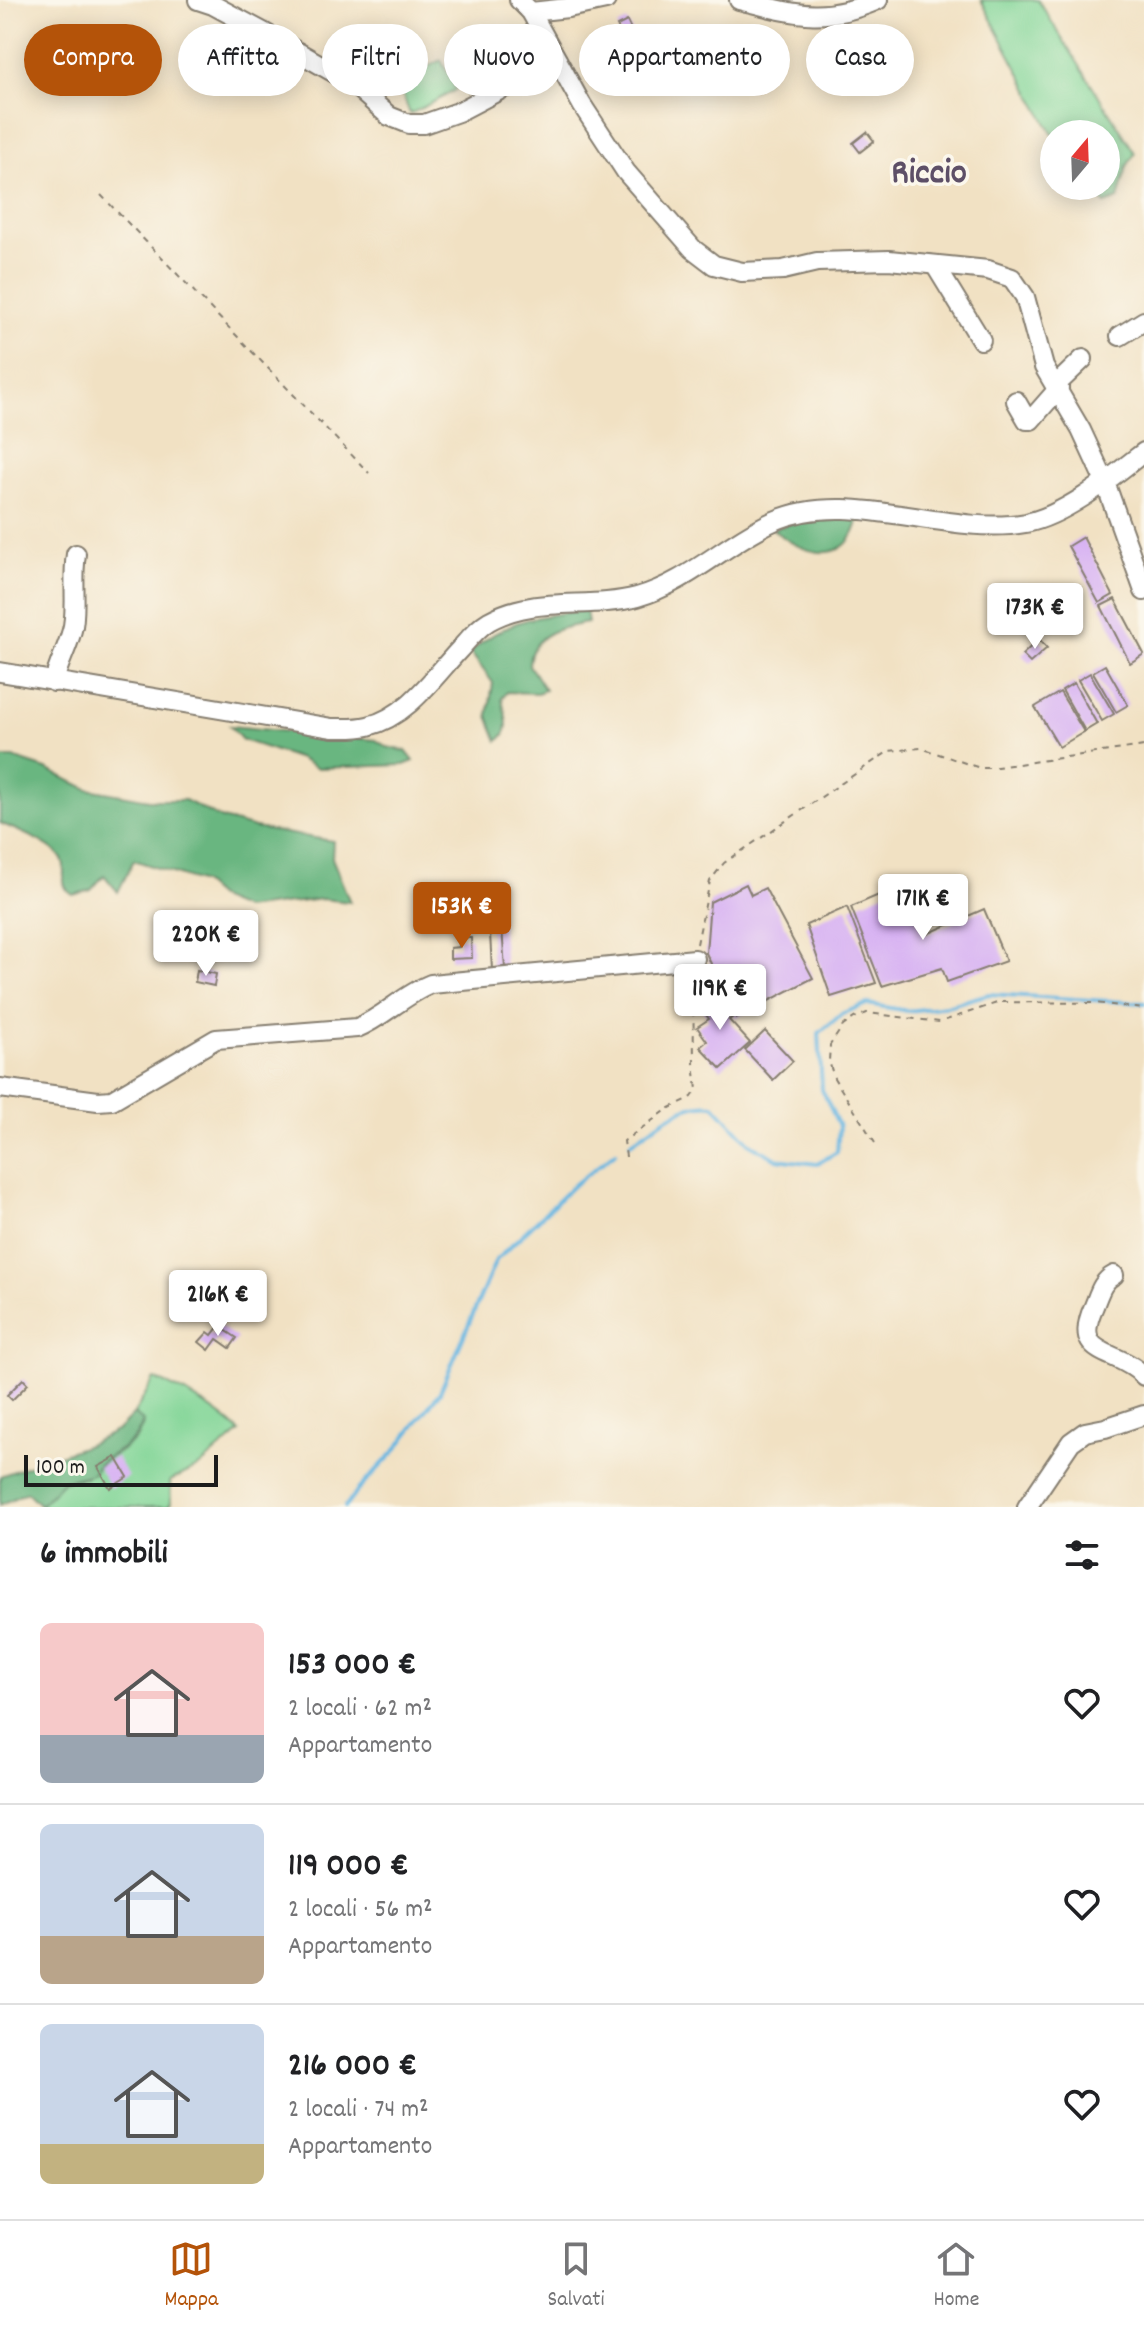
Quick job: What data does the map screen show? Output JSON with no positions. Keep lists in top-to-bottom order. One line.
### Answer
{"districts":["Riccio"],"scale_bar":"100 m","north":"top","page":{"chip":["Compra","Affitta","Filtri","Nuovo","Appartamento","Casa"],"price":["173K €","171K €","153K €","220K €","119K €","216K €"],"scale":"100 m","heading":"6 immobili","list":[{"name":"153 000 €","note":"2 locali · 62 m² · Appartamento"},{"name":"119 000 €","note":"2 locali · 56 m² · Appartamento"},{"name":"216 000 €","note":"2 locali · 74 m² · Appartamento"}],"tabs":["Mappa","Salvati","Home"]}}
